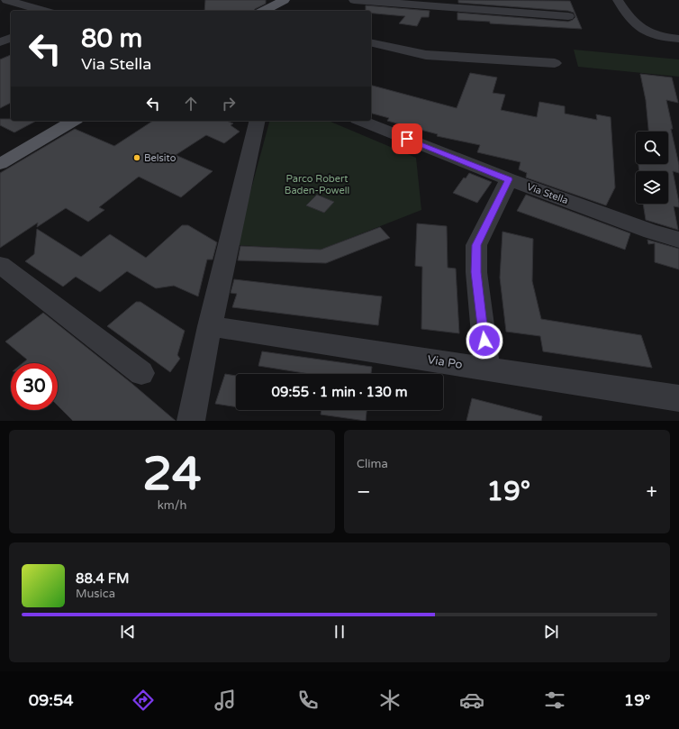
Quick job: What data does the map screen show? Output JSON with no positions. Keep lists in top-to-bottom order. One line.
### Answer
{"streets":{"street":["Via Stella","Via Po"]},"parks":["Parco Robert Baden-Powell"],"places":["Belsito"],"page":{"turn":["80 m","Via Stella"],"limit":"30","trip":"09:55 · 1 min · 130 m","tile":[["24","km/h"],"Clima"],"heat":["−","19°","+"],"song":["88.4 FM","Musica"],"tabs":["09:54","19°"]}}
